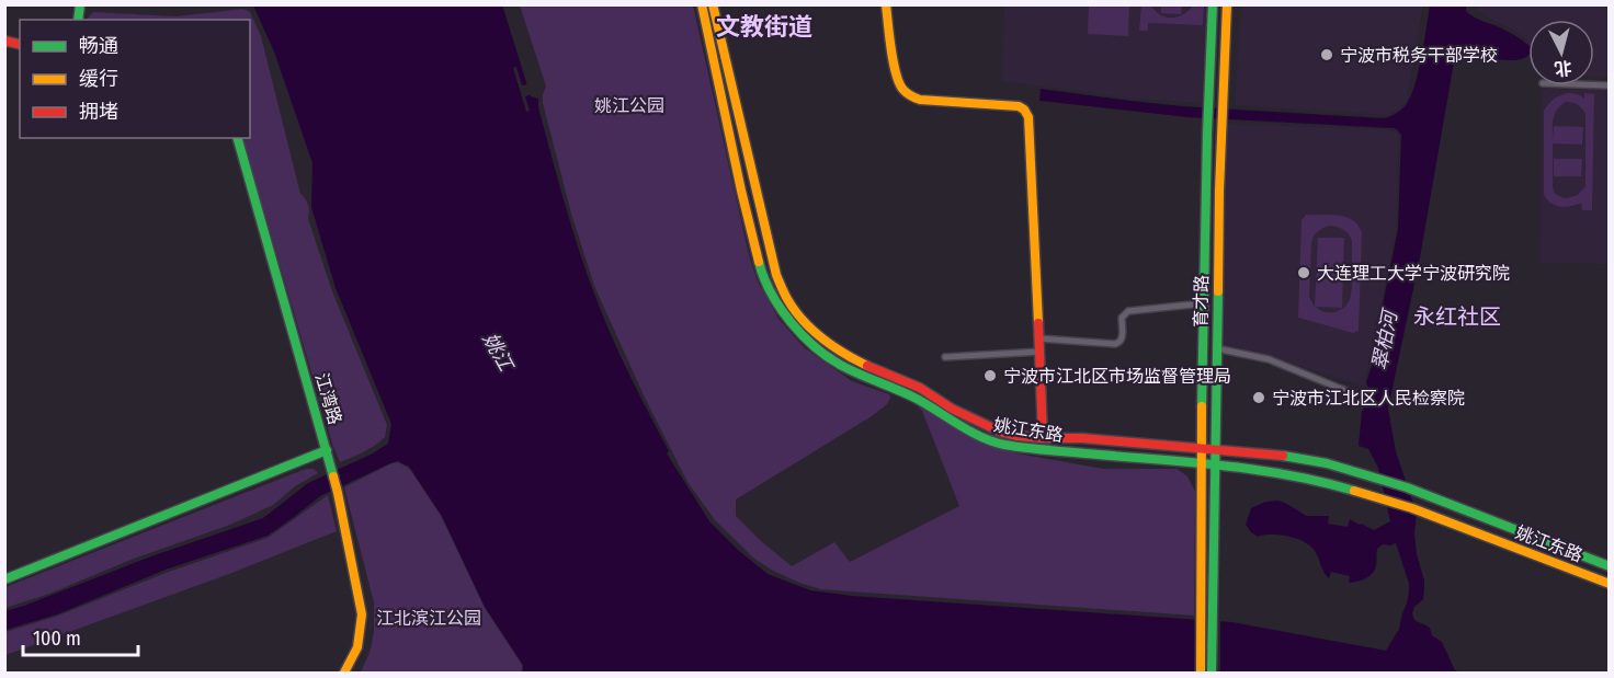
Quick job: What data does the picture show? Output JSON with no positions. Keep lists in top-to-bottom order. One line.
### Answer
{"streets":{"main road":["育才路","江湾路","姚江东路"]},"crossings":[["育才路","姚江东路"]],"districts":["文教街道","永红社区"],"water":["翠柏河","姚江"],"parks":["姚江公园","江北滨江公园"],"places":["宁波市税务干部学校","大连理工大学宁波研究院","宁波市江北区市场监督管理局","宁波市江北区人民检察院"],"legend":["畅通","缓行","拥堵"],"scale_bar":"100 m","north":"bottom"}
